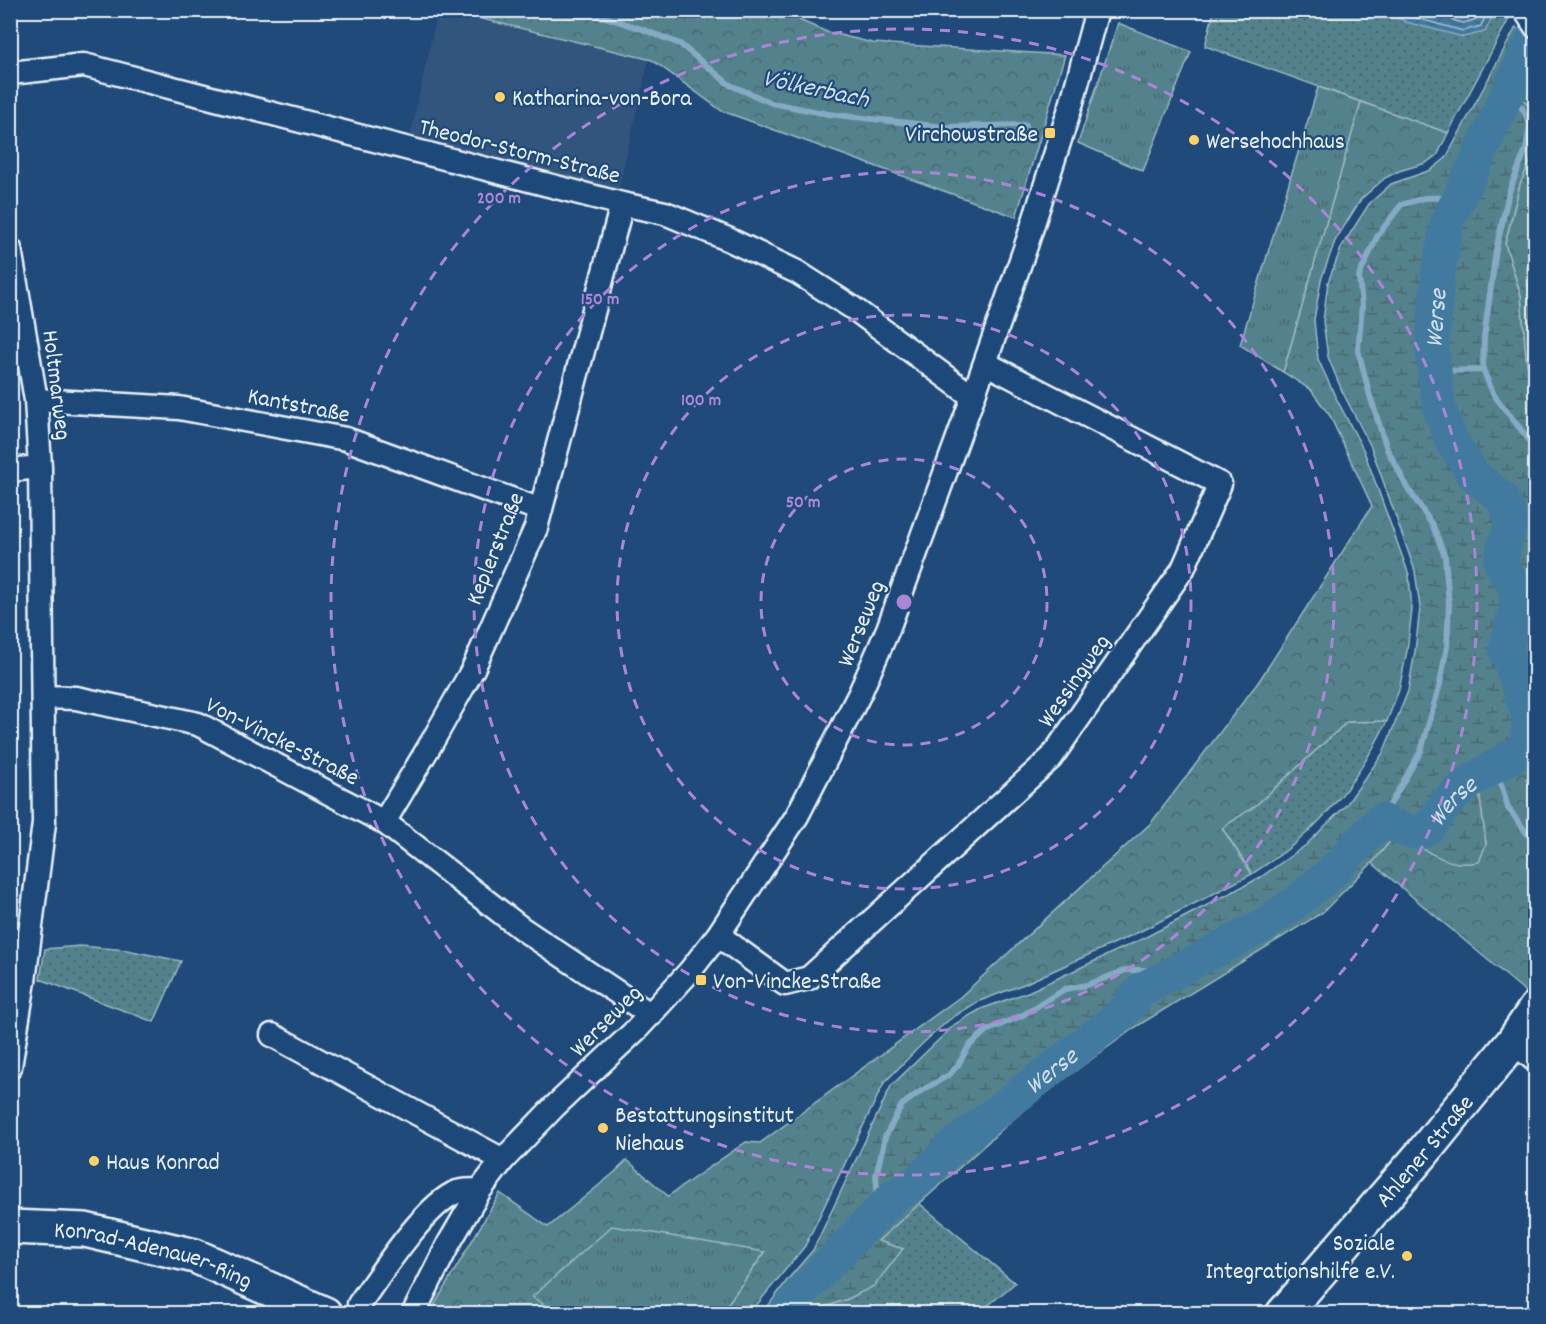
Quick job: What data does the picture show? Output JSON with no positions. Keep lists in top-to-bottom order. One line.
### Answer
{"streets":{"main road":["Ahlener Straße","Konrad-Adenauer-Ring"],"street":["Theodor-Storm-Straße","Holtmarweg","Kantstraße","Keplerstraße","Werseweg","Wessingweg","Von-Vincke-Straße"]},"crossings":[["Theodor-Storm-Straße","Keplerstraße"],["Theodor-Storm-Straße","Werseweg"],["Holtmarweg","Kantstraße"],["Holtmarweg","Von-Vincke-Straße"],["Kantstraße","Keplerstraße"],["Keplerstraße","Von-Vincke-Straße"],["Werseweg","Wessingweg"],["Werseweg","Von-Vincke-Straße"]],"water":["Völkerbach","Werse"],"places":{"other":["Katharina-von-Bora","Wersehochhaus","Bestattungsinstitut Niehaus","Haus Konrad","Soziale Integrationshilfe e.V."],"transit":["Virchowstraße","Von-Vincke-Straße"]},"rings":["200 m","150 m","100 m","50 m"]}
